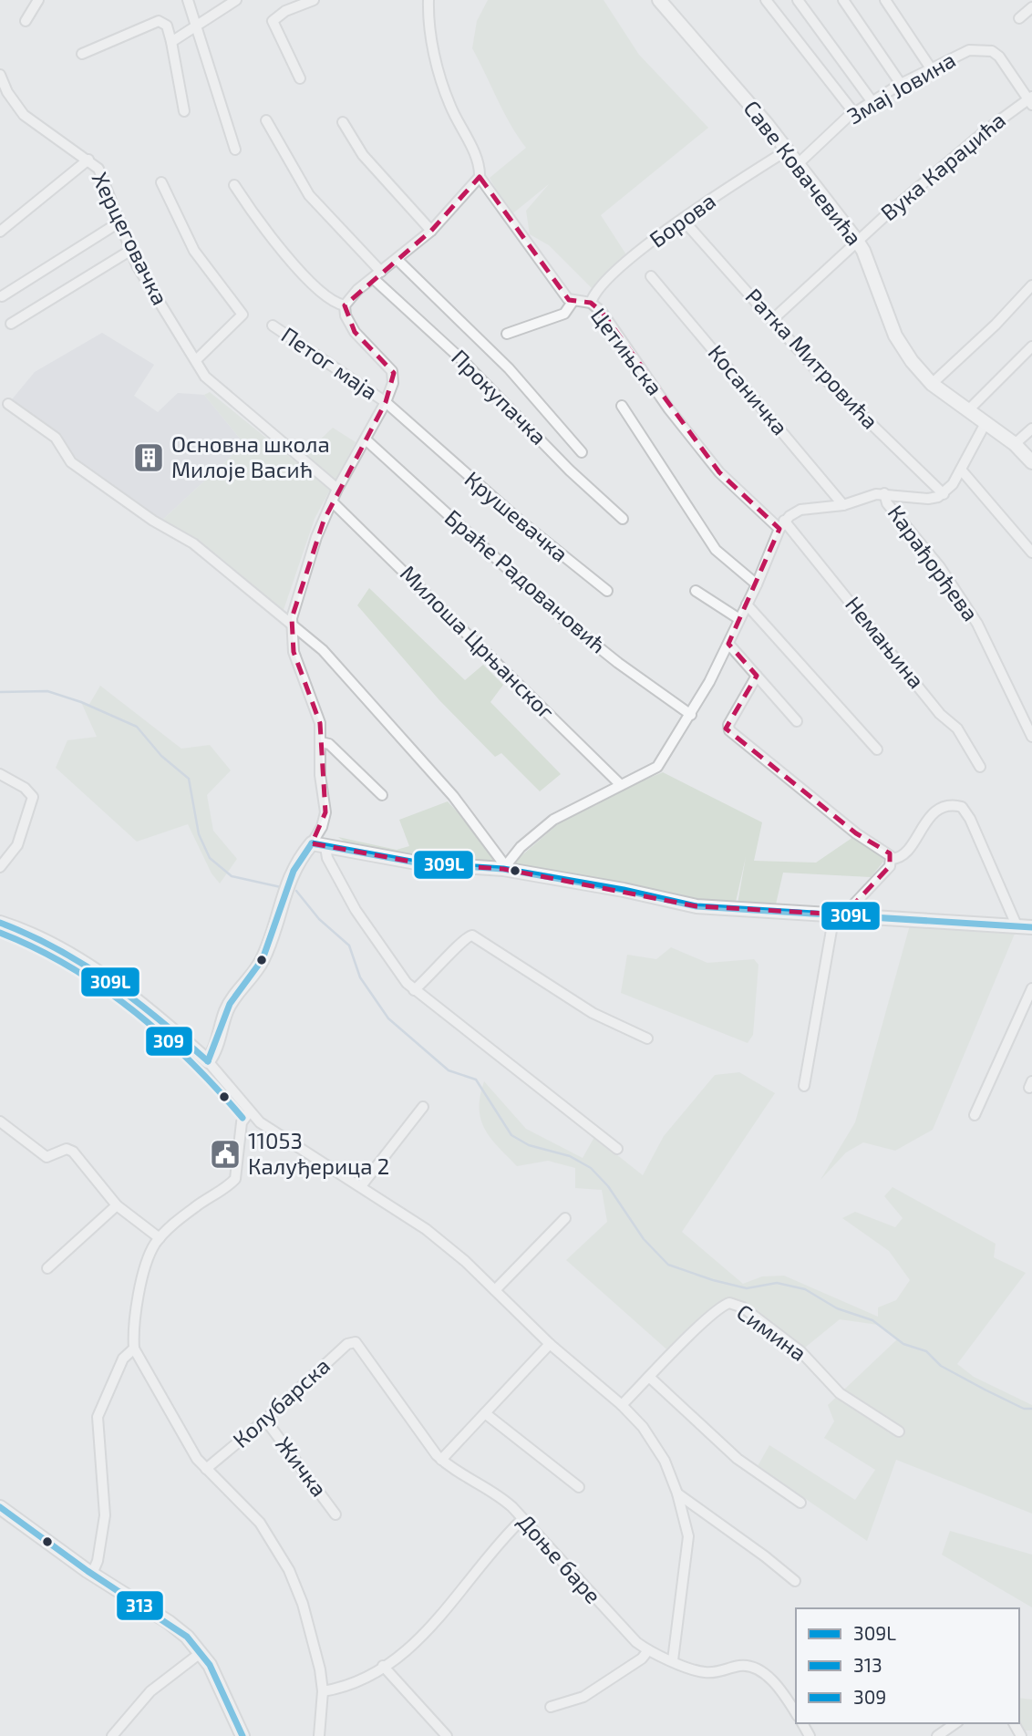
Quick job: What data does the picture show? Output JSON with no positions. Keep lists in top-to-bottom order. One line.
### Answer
{"streets":{"street":["Змај Јовина","Вука Караџића","Саве Ковачевића","Борова","Херцеговачка","Цетињска","Ратка Митровића","Петог маја","Косаничка","Прокупачка","Крушевачка","Карађорђева","Браће Радовановић","Милоша Црњанског","Немањина","Симина","Колубарска","Жичка","Доње баре"]},"crossings":[["Змај Јовина","Вука Караџића"],["Змај Јовина","Саве Ковачевића"],["Вука Караџића","Саве Ковачевића"],["Вука Караџића","Ратка Митровића"],["Саве Ковачевића","Борова"],["Борова","Цетињска"],["Борова","Ратка Митровића"],["Цетињска","Немањина"],["Петог маја","Крушевачка"],["Колубарска","Жичка"],["Колубарска","Доње баре"]],"places":{"building":["Основна школа Милоје Васић"],"public building":["11053 Калуђерица 2"]},"lines":["transit line 309L","transit line 309","transit line 313"],"legend":["309L","313","309"]}
